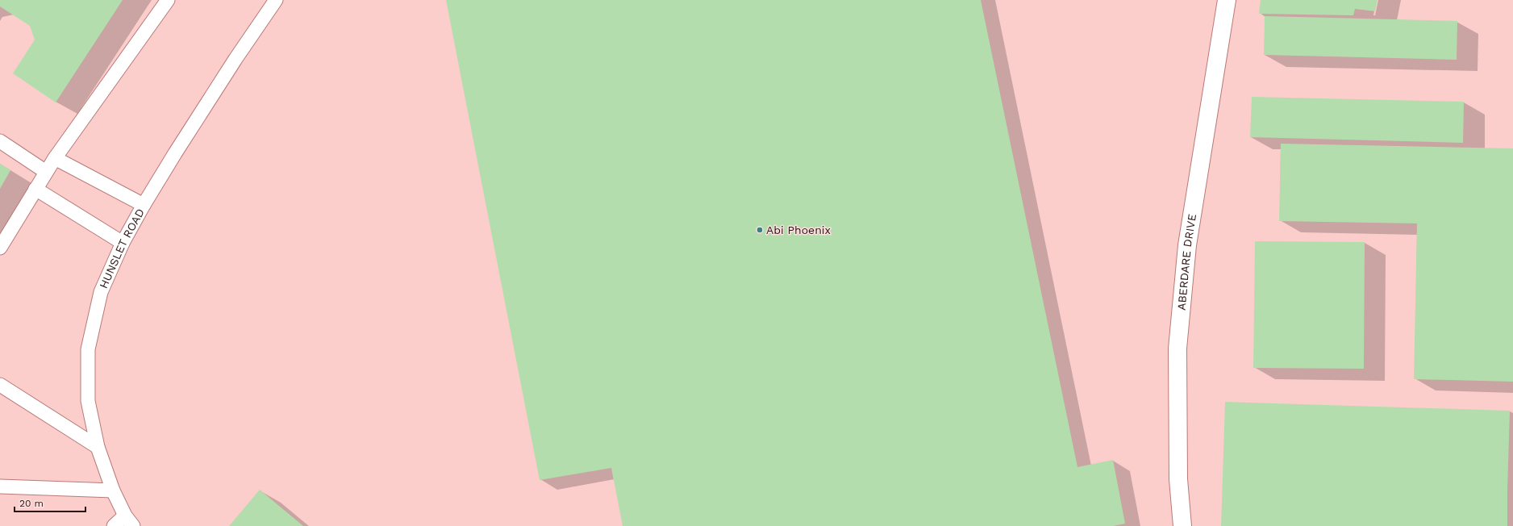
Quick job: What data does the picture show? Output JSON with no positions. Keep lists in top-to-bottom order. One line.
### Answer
{"streets":{"street":["ABERDARE DRIVE"],"lane":["HUNSLET ROAD"]},"places":["Abi Phoenix"],"scale_bar":"20 m"}
